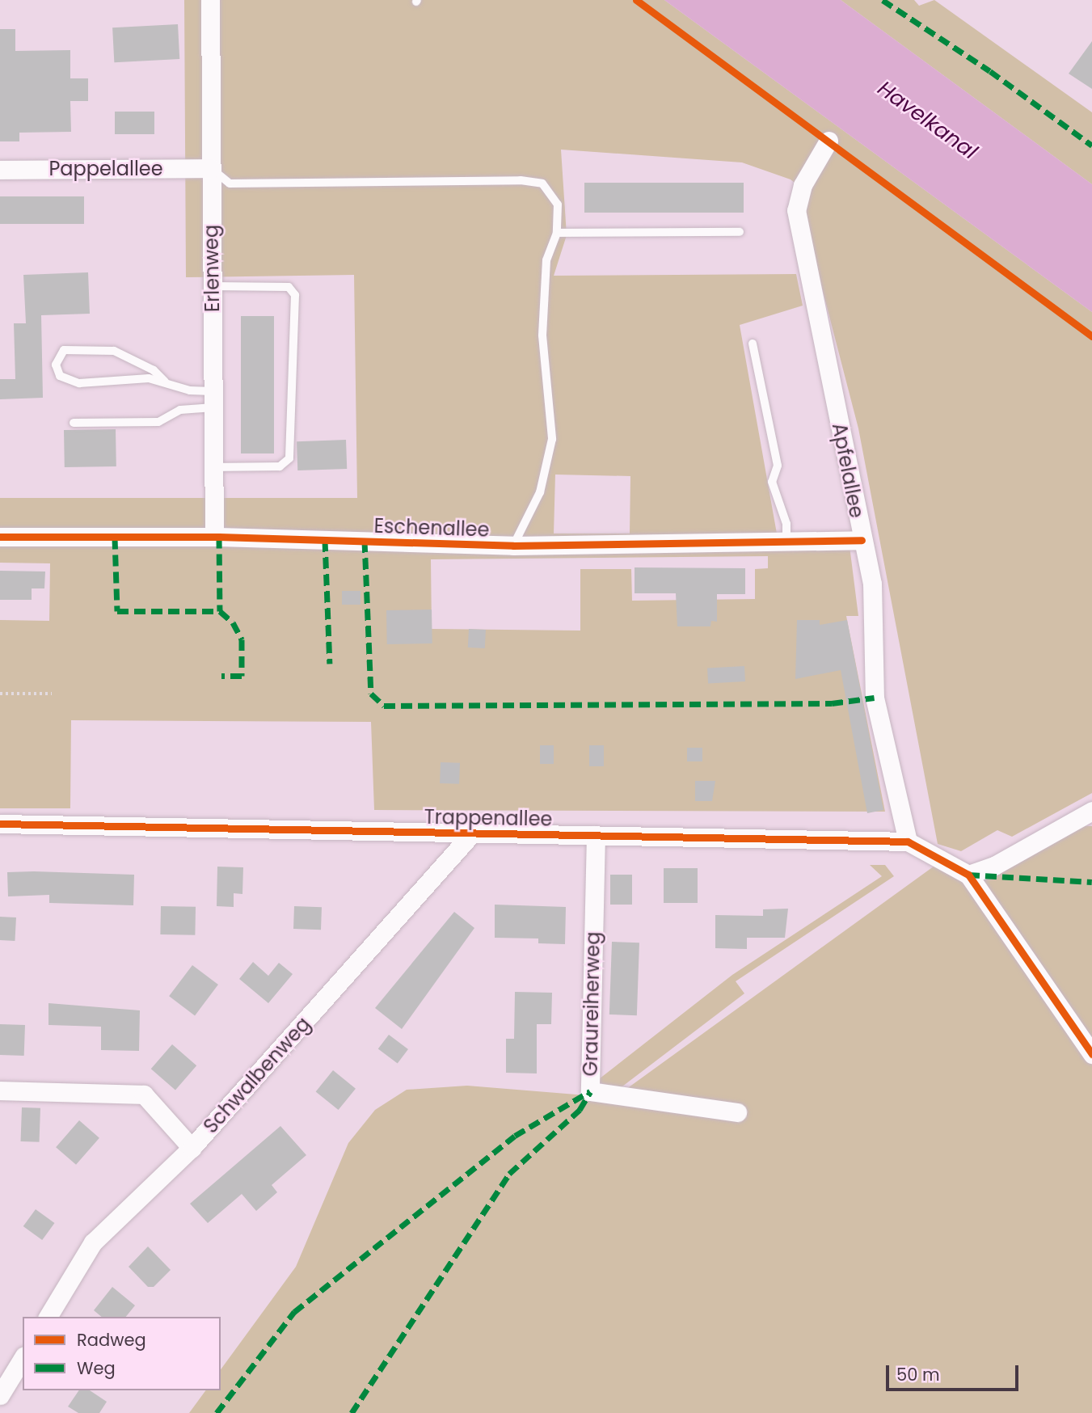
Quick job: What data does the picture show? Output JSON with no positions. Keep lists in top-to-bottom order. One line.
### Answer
{"streets":{"street":["Pappelallee","Erlenweg","Apfelallee","Eschenallee","Trappenallee","Graureiherweg","Schwalbenweg"]},"crossings":[["Pappelallee","Erlenweg"],["Pappelallee","Eschenallee"],["Erlenweg","Eschenallee"],["Apfelallee","Eschenallee"],["Apfelallee","Trappenallee"],["Trappenallee","Graureiherweg"],["Trappenallee","Schwalbenweg"]],"water":["Havelkanal"],"legend":["Radweg","Weg"],"scale_bar":"50 m"}
